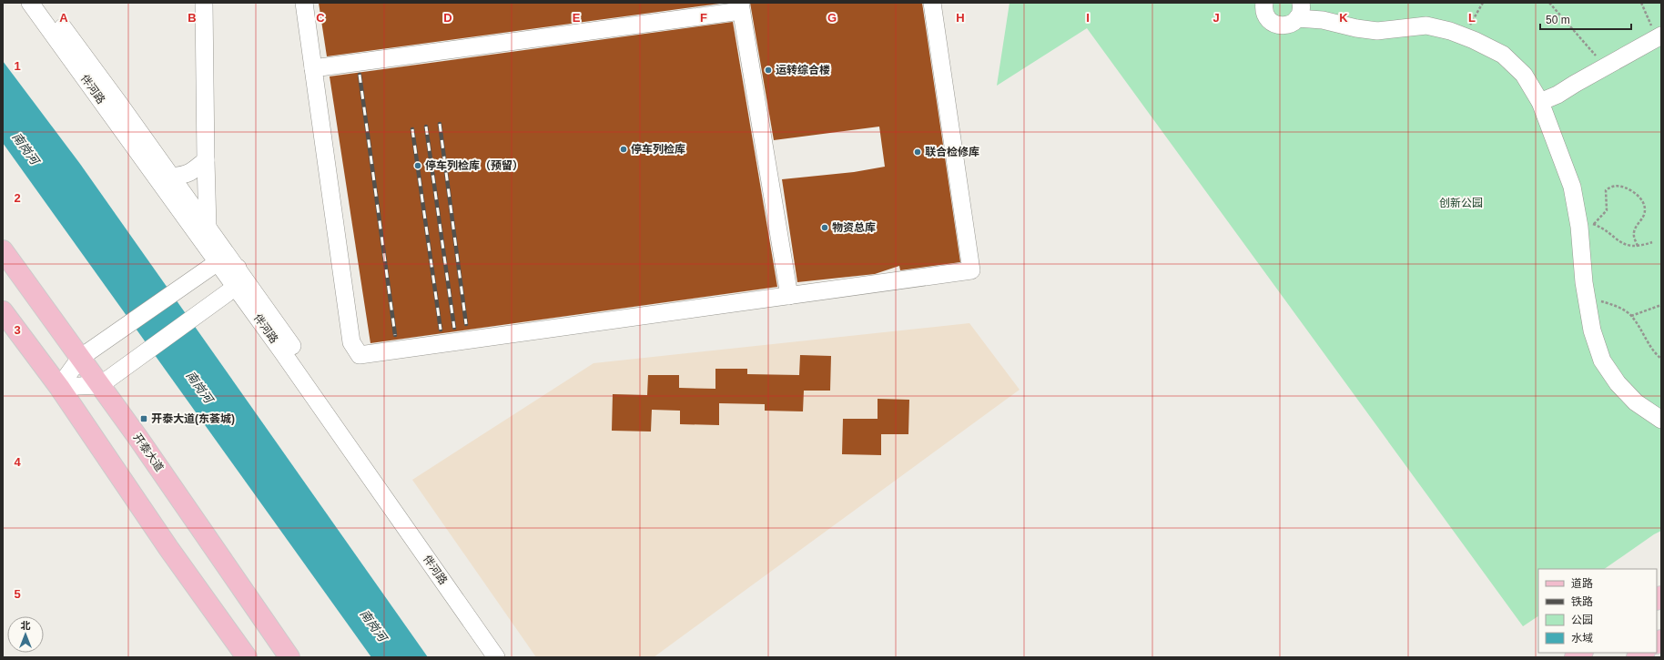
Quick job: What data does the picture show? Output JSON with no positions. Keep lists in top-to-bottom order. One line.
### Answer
{"streets":{"main road":["开泰大道"],"street":["伴河路"]},"water":["南岗河"],"parks":["创新公园"],"places":{"other":["运转综合楼","停车列检库","联合检修库","停车列检库（预留）","物资总库"],"transit":["开泰大道(东荟城)"]},"legend":["道路","铁路","公园","水域"],"scale_bar":"50 m","north":"top","grid":{"columns":["A","B","C","D","E","F","G","H","I","J","K","L"],"rows":["1","2","3","4","5"]}}
